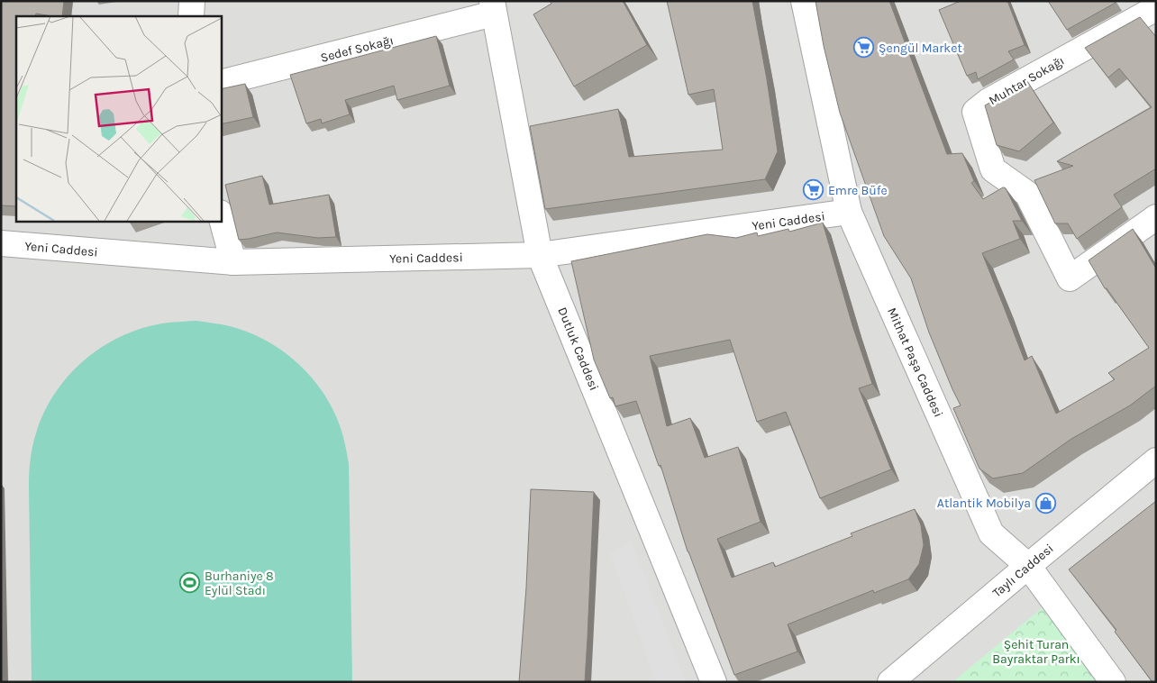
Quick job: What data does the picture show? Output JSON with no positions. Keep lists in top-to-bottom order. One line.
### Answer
{"streets":{"street":["Sedef Sokağı","Muhtar Sokağı","Yeni Caddesi","Dutluk Caddesi","Mithat Paşa Caddesi","Taylı Caddesi"]},"crossings":[["Sedef Sokağı","Dutluk Caddesi"],["Yeni Caddesi","Dutluk Caddesi"],["Yeni Caddesi","Mithat Paşa Caddesi"],["Mithat Paşa Caddesi","Taylı Caddesi"]],"parks":["Şehit Turan Bayraktar Parkı"],"places":{"supermarket":["Şengül Market","Emre Büfe"],"shop":["Atlantik Mobilya"],"sports":["Burhaniye 8 Eylül Stadı"]}}
